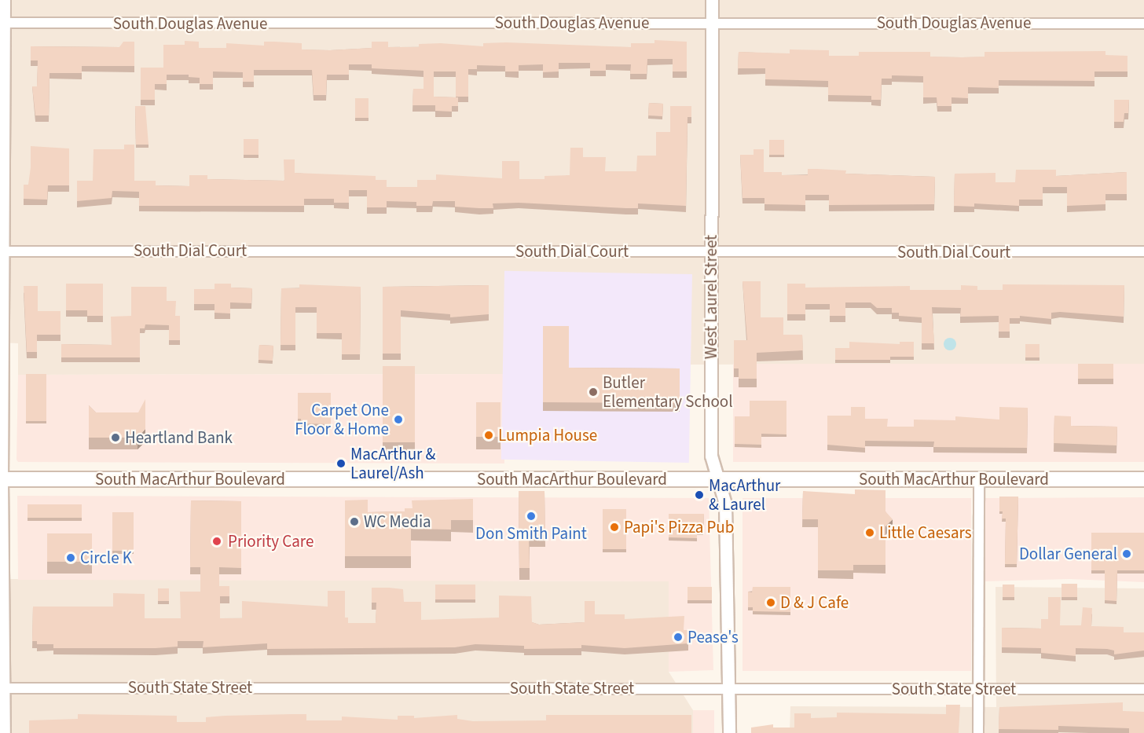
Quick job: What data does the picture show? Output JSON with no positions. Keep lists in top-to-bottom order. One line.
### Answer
{"streets":{"main road":["South MacArthur Boulevard"],"street":["South Douglas Avenue","South Dial Court","West Laurel Street","South State Street"]},"crossings":[["South Douglas Avenue","West Laurel Street"],["South Dial Court","West Laurel Street"],["West Laurel Street","South MacArthur Boulevard"],["West Laurel Street","South State Street"]],"places":["Butler Elementary School","Carpet One Floor & Home","Lumpia House","Heartland Bank","MacArthur & Laurel/Ash","MacArthur & Laurel","Don Smith Paint","WC Media","Papi's Pizza Pub","Little Caesars","Priority Care","Dollar General","Circle K","D & J Cafe","Pease's"]}
